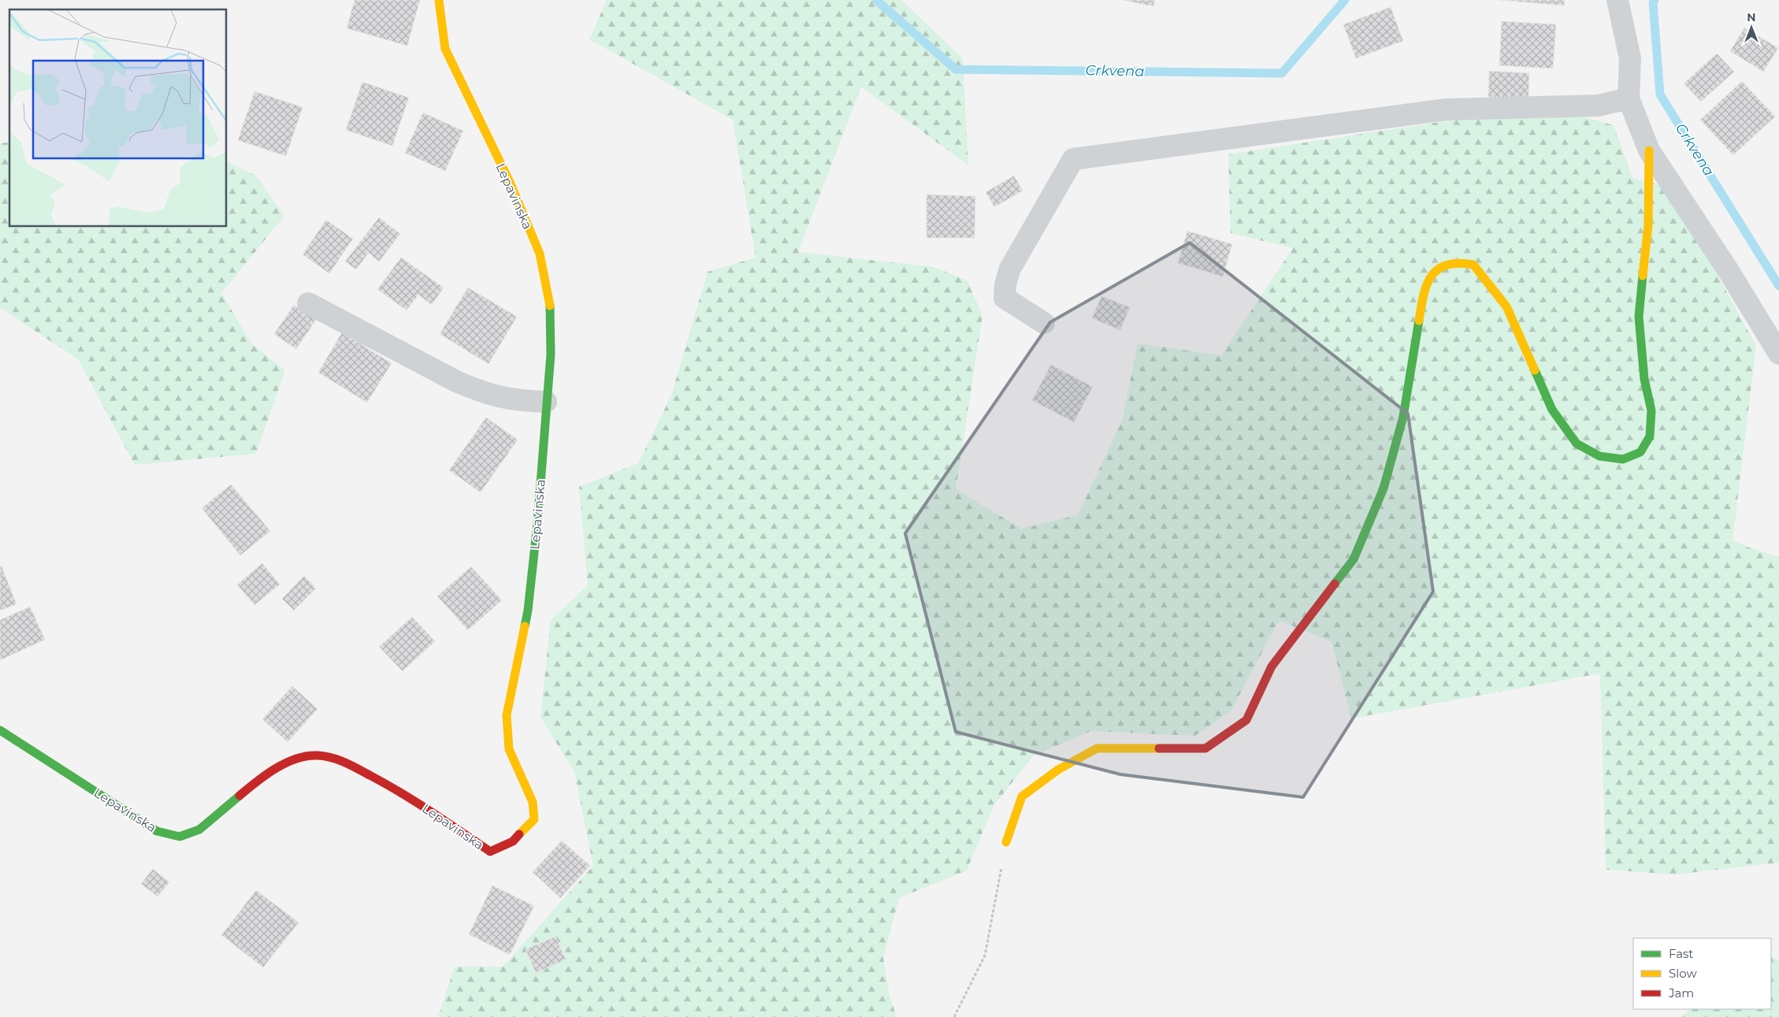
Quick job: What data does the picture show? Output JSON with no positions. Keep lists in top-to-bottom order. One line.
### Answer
{"streets":{"street":["Lepavinska"]},"water":["Crkvena"],"legend":["Fast","Slow","Jam"],"north":"top"}
